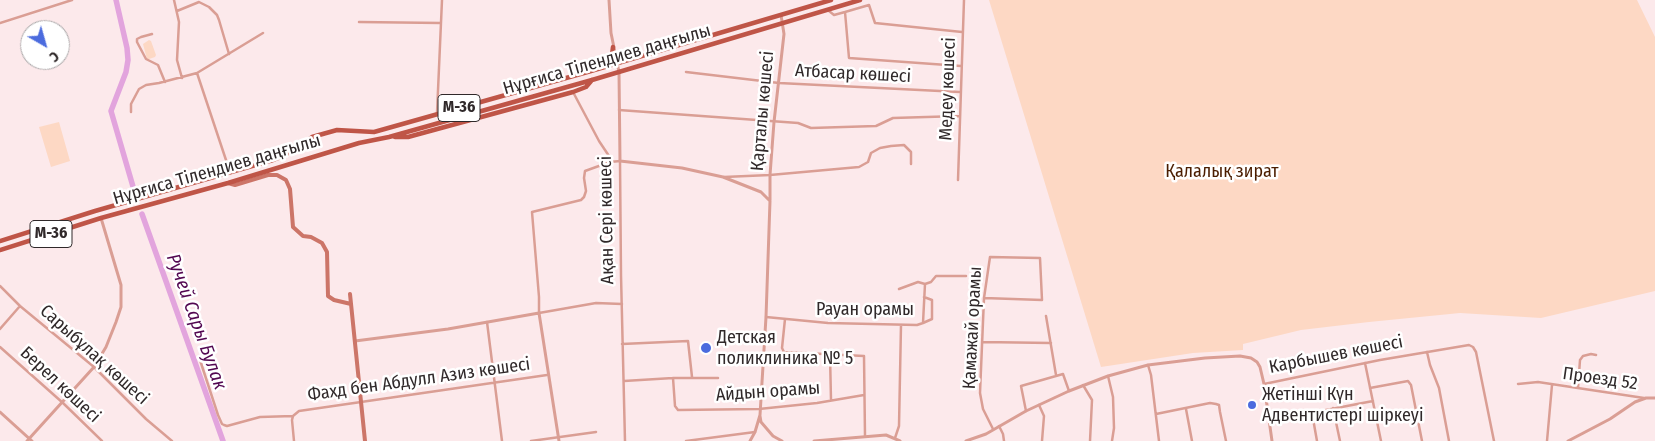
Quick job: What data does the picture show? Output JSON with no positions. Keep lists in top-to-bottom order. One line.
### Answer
{"streets":{"main road":["Нұрғиса Тілендиев даңғылы","M-36"],"street":["Атбасар көшесі","Медеу көшесі","Қарталы көшесі","Ақан Сері көшесі","Рауан орамы","Қамажай орамы","Сарыбұлақ көшесі","Карбышев көшесі","Проезд 52","Фахд бен Абдулл Азиз көшесі","Берел көшесі","Айдын орамы"]},"crossings":[["Нұрғиса Тілендиев даңғылы","M-36"],["Нұрғиса Тілендиев даңғылы","Қарталы көшесі"],["Нұрғиса Тілендиев даңғылы","Ақан Сері көшесі"],["Атбасар көшесі","Медеу көшесі"],["Атбасар көшесі","Қарталы көшесі"],["Қарталы көшесі","Ақан Сері көшесі"],["Қарталы көшесі","Рауан орамы"],["Қарталы көшесі","Айдын орамы"],["Қамажай орамы","Карбышев көшесі"]],"water":["Ручей Сары Булак"],"parks":["Қалалық зират"],"places":["Детская поликлиника № 5","Жетінші Күн Адвентистері шіркеуі"],"north":"bottom right"}
